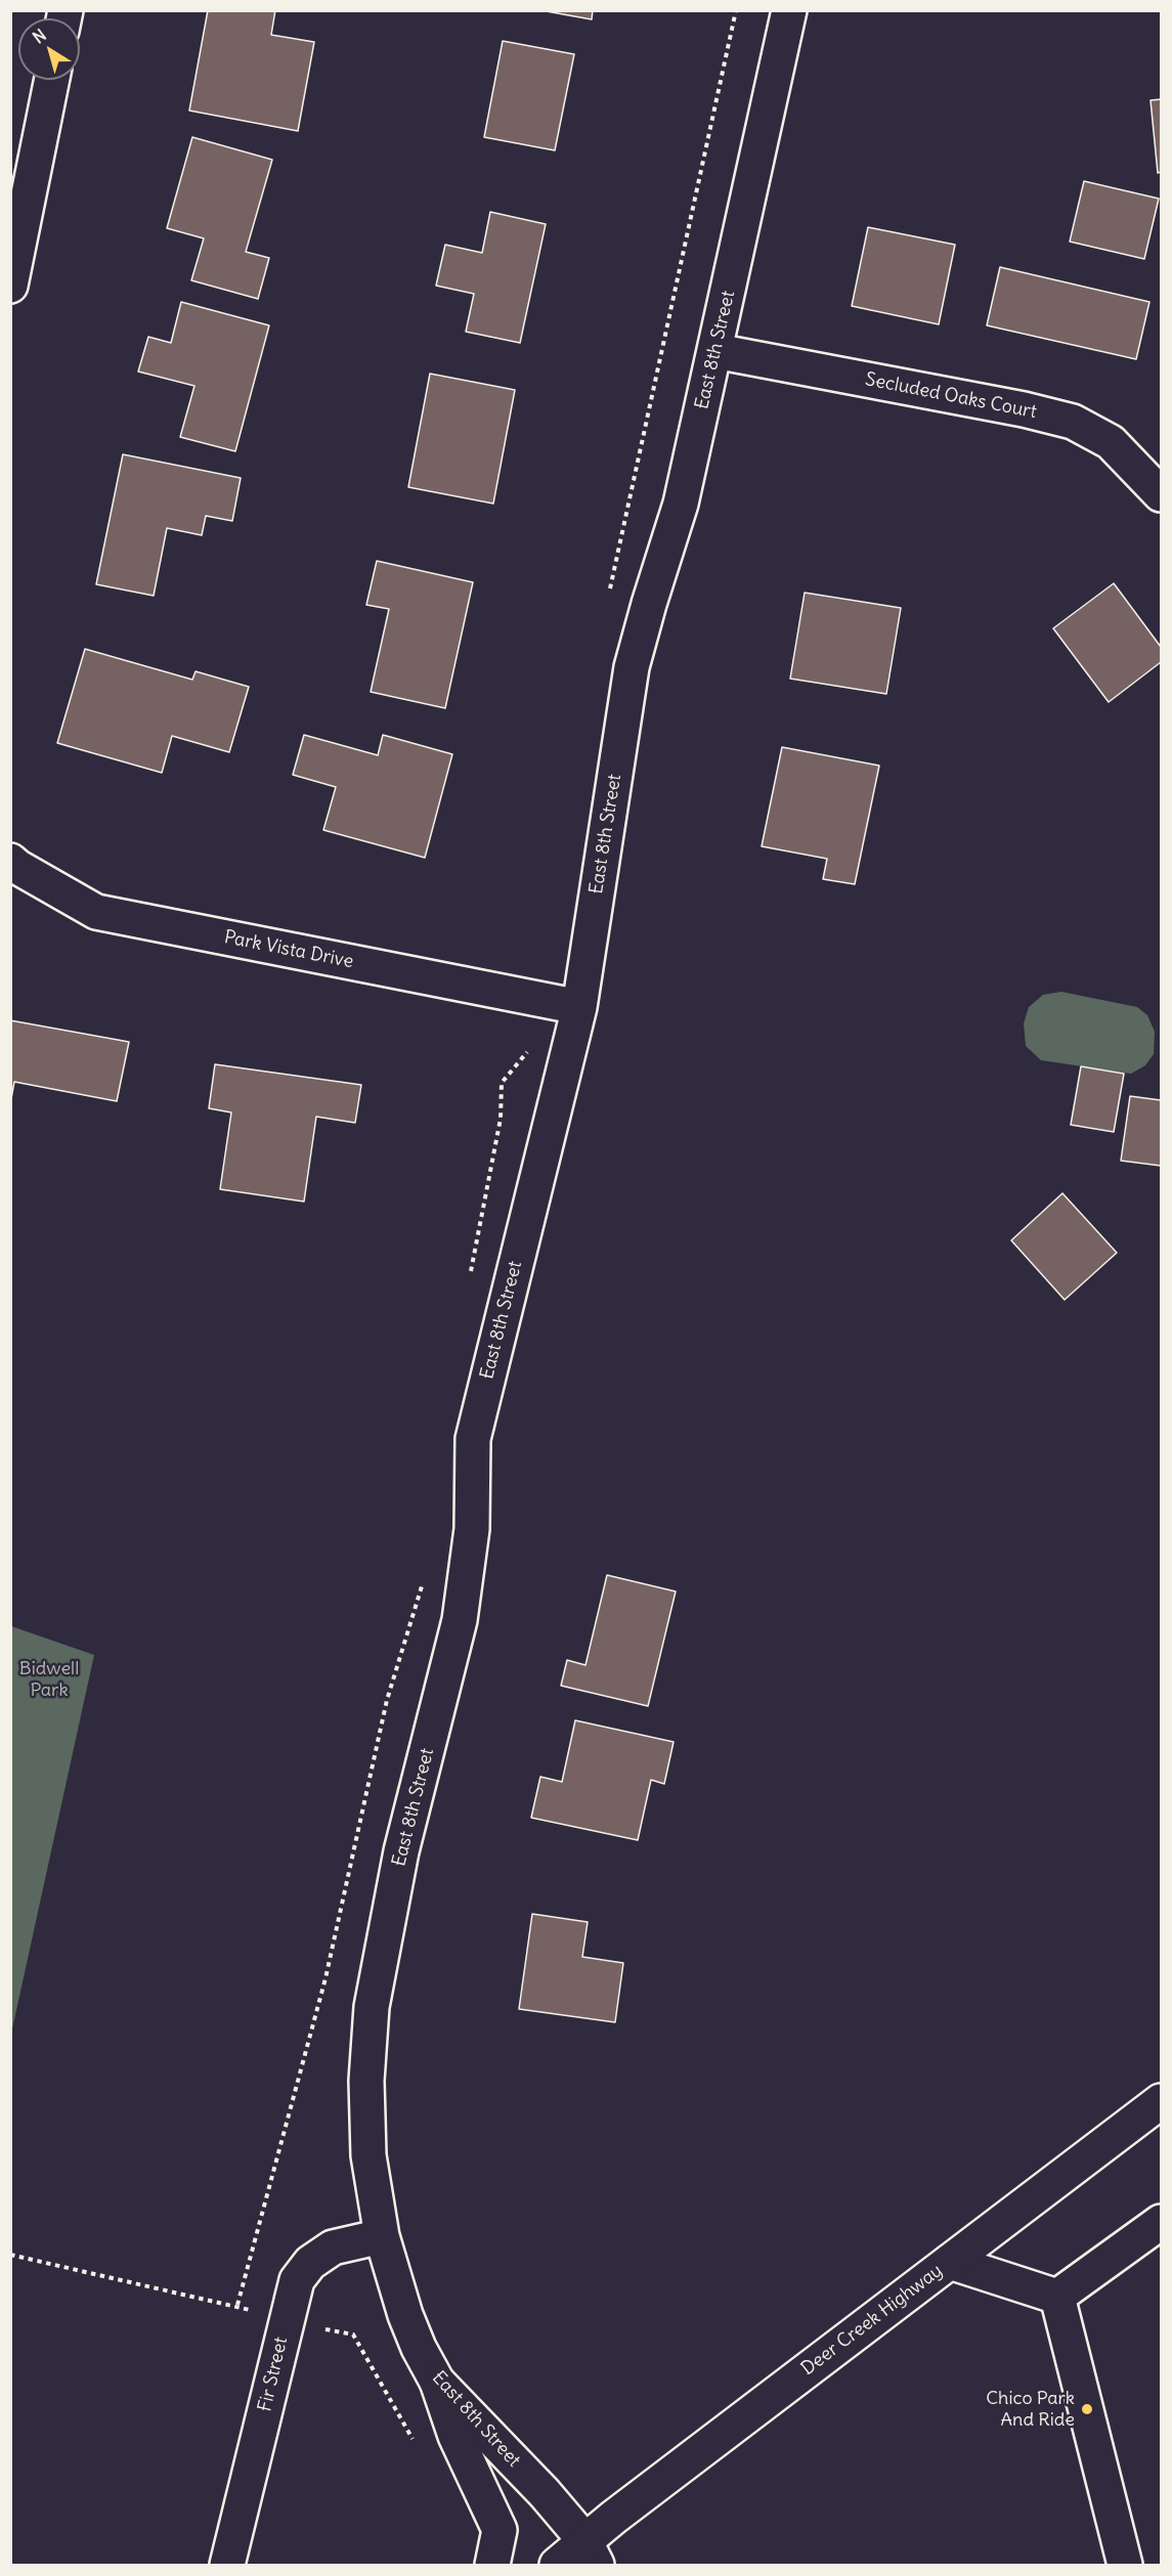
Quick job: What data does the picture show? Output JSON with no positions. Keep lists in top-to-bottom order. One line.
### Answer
{"streets":{"street":["East 8th Street","Secluded Oaks Court","Park Vista Drive","Deer Creek Highway","Fir Street"]},"crossings":[["East 8th Street","Secluded Oaks Court"],["East 8th Street","Park Vista Drive"],["East 8th Street","Deer Creek Highway"],["East 8th Street","Fir Street"]],"parks":["Bidwell Park"],"places":["Chico Park And Ride"],"north":"top left"}
